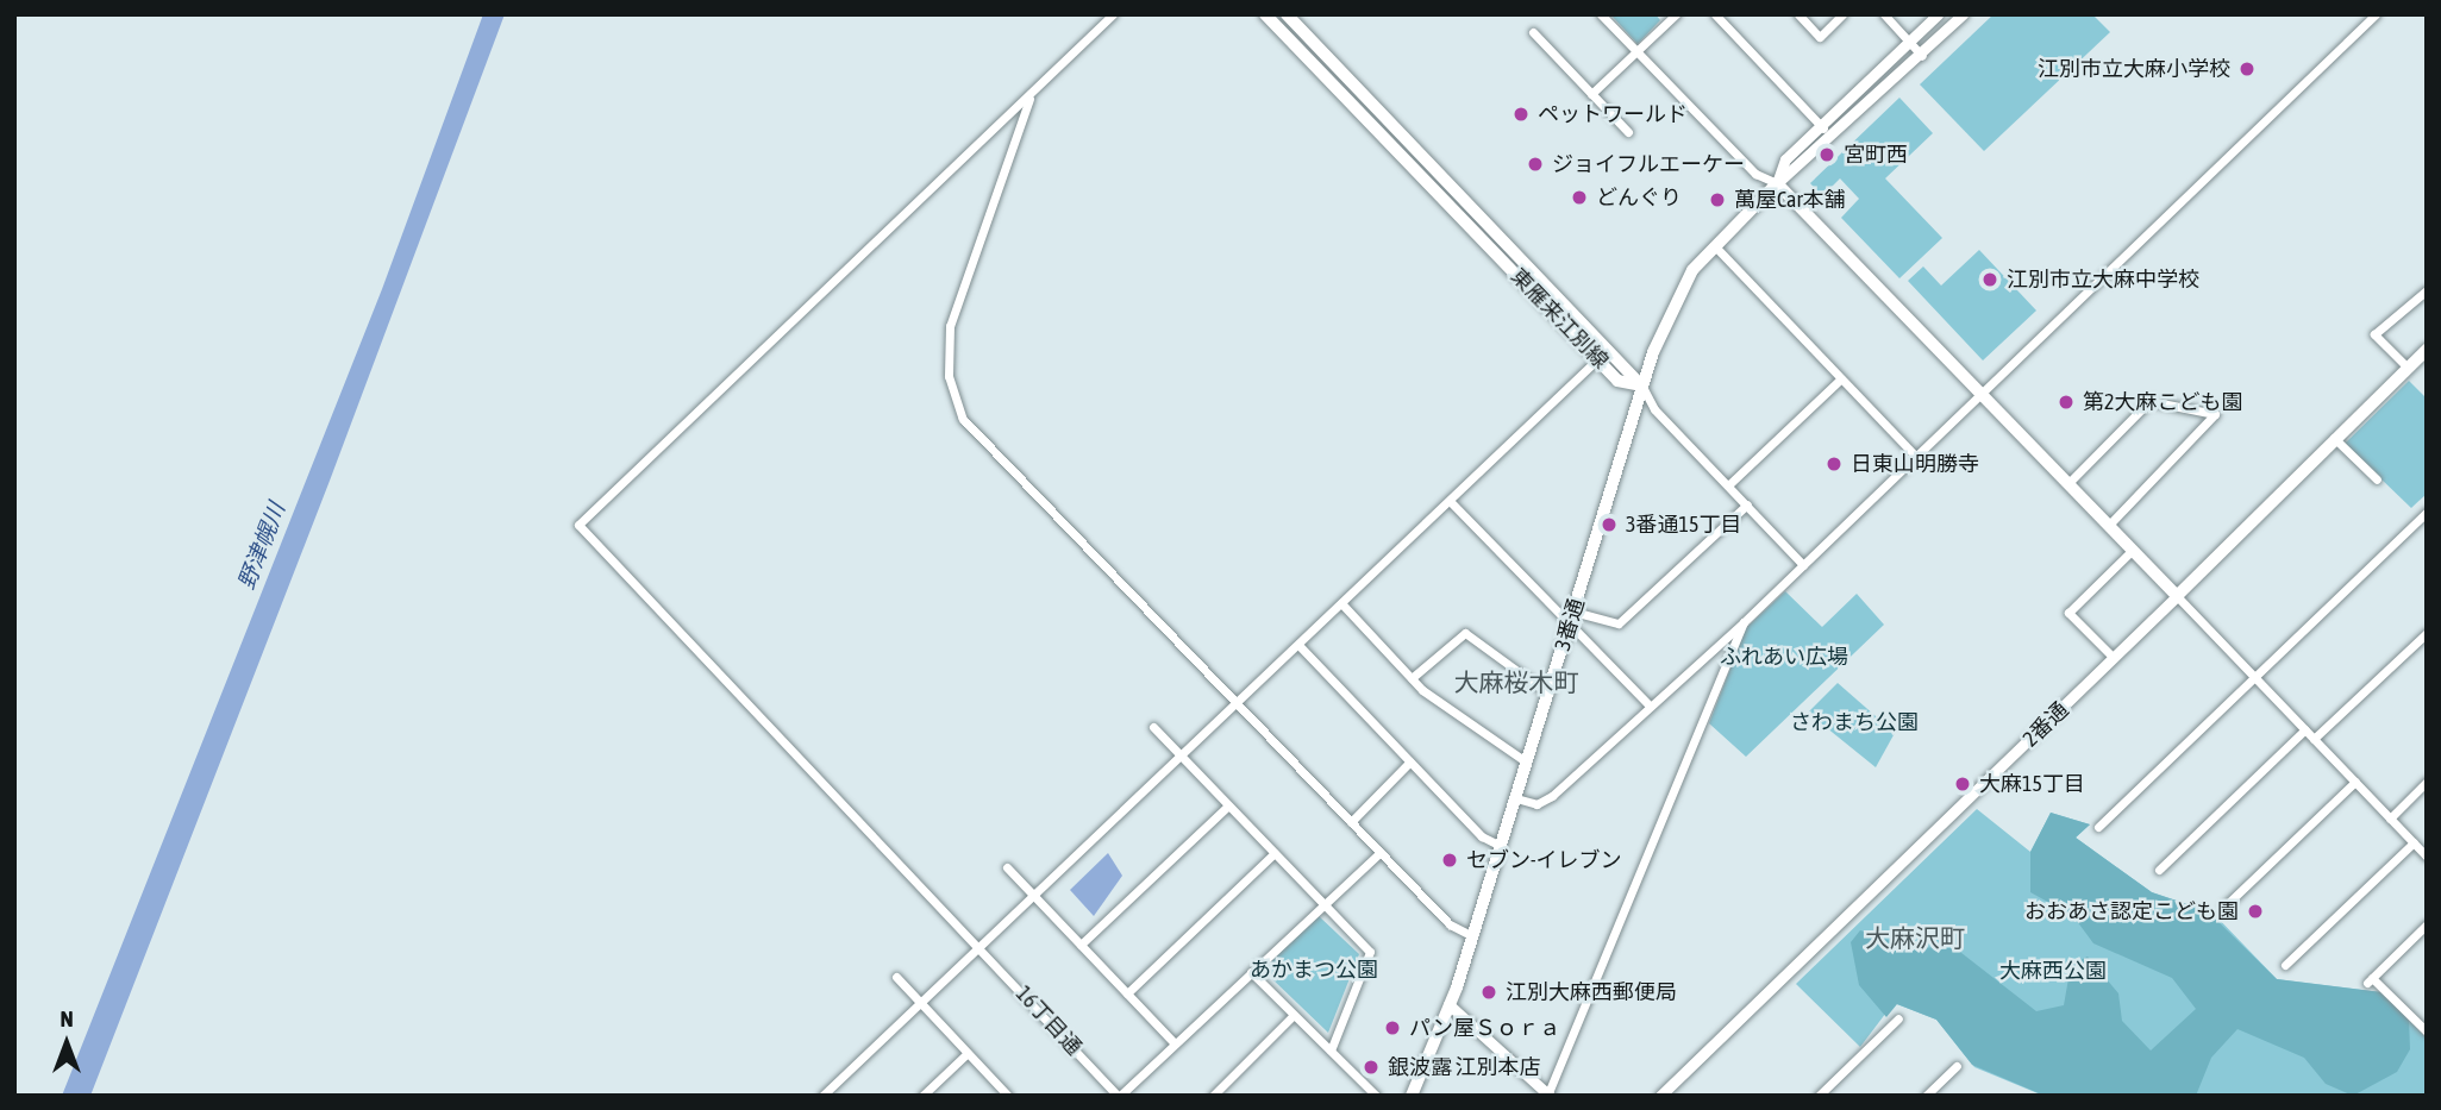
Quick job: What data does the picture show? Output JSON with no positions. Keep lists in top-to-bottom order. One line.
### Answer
{"streets":{"main road":["東雁来江別線","3番通","2番通"],"street":["16丁目通"]},"crossings":[["東雁来江別線","3番通"]],"districts":["大麻桜木町","大麻沢町"],"water":["野津幌川"],"parks":["ふれあい広場","さわまち公園","あかまつ公園","大麻西公園"],"places":["江別市立大麻小学校","ペットワールド","宮町西","ジョイフルエーケー","どんぐり","萬屋Car本舗","江別市立大麻中学校","第2大麻こども園","日東山明勝寺","3番通15丁目","大麻15丁目","セブン-イレブン","おおあさ認定こども園","江別大麻西郵便局","パン屋Ｓｏｒａ","銀波露 江別本店"],"north":"top"}
